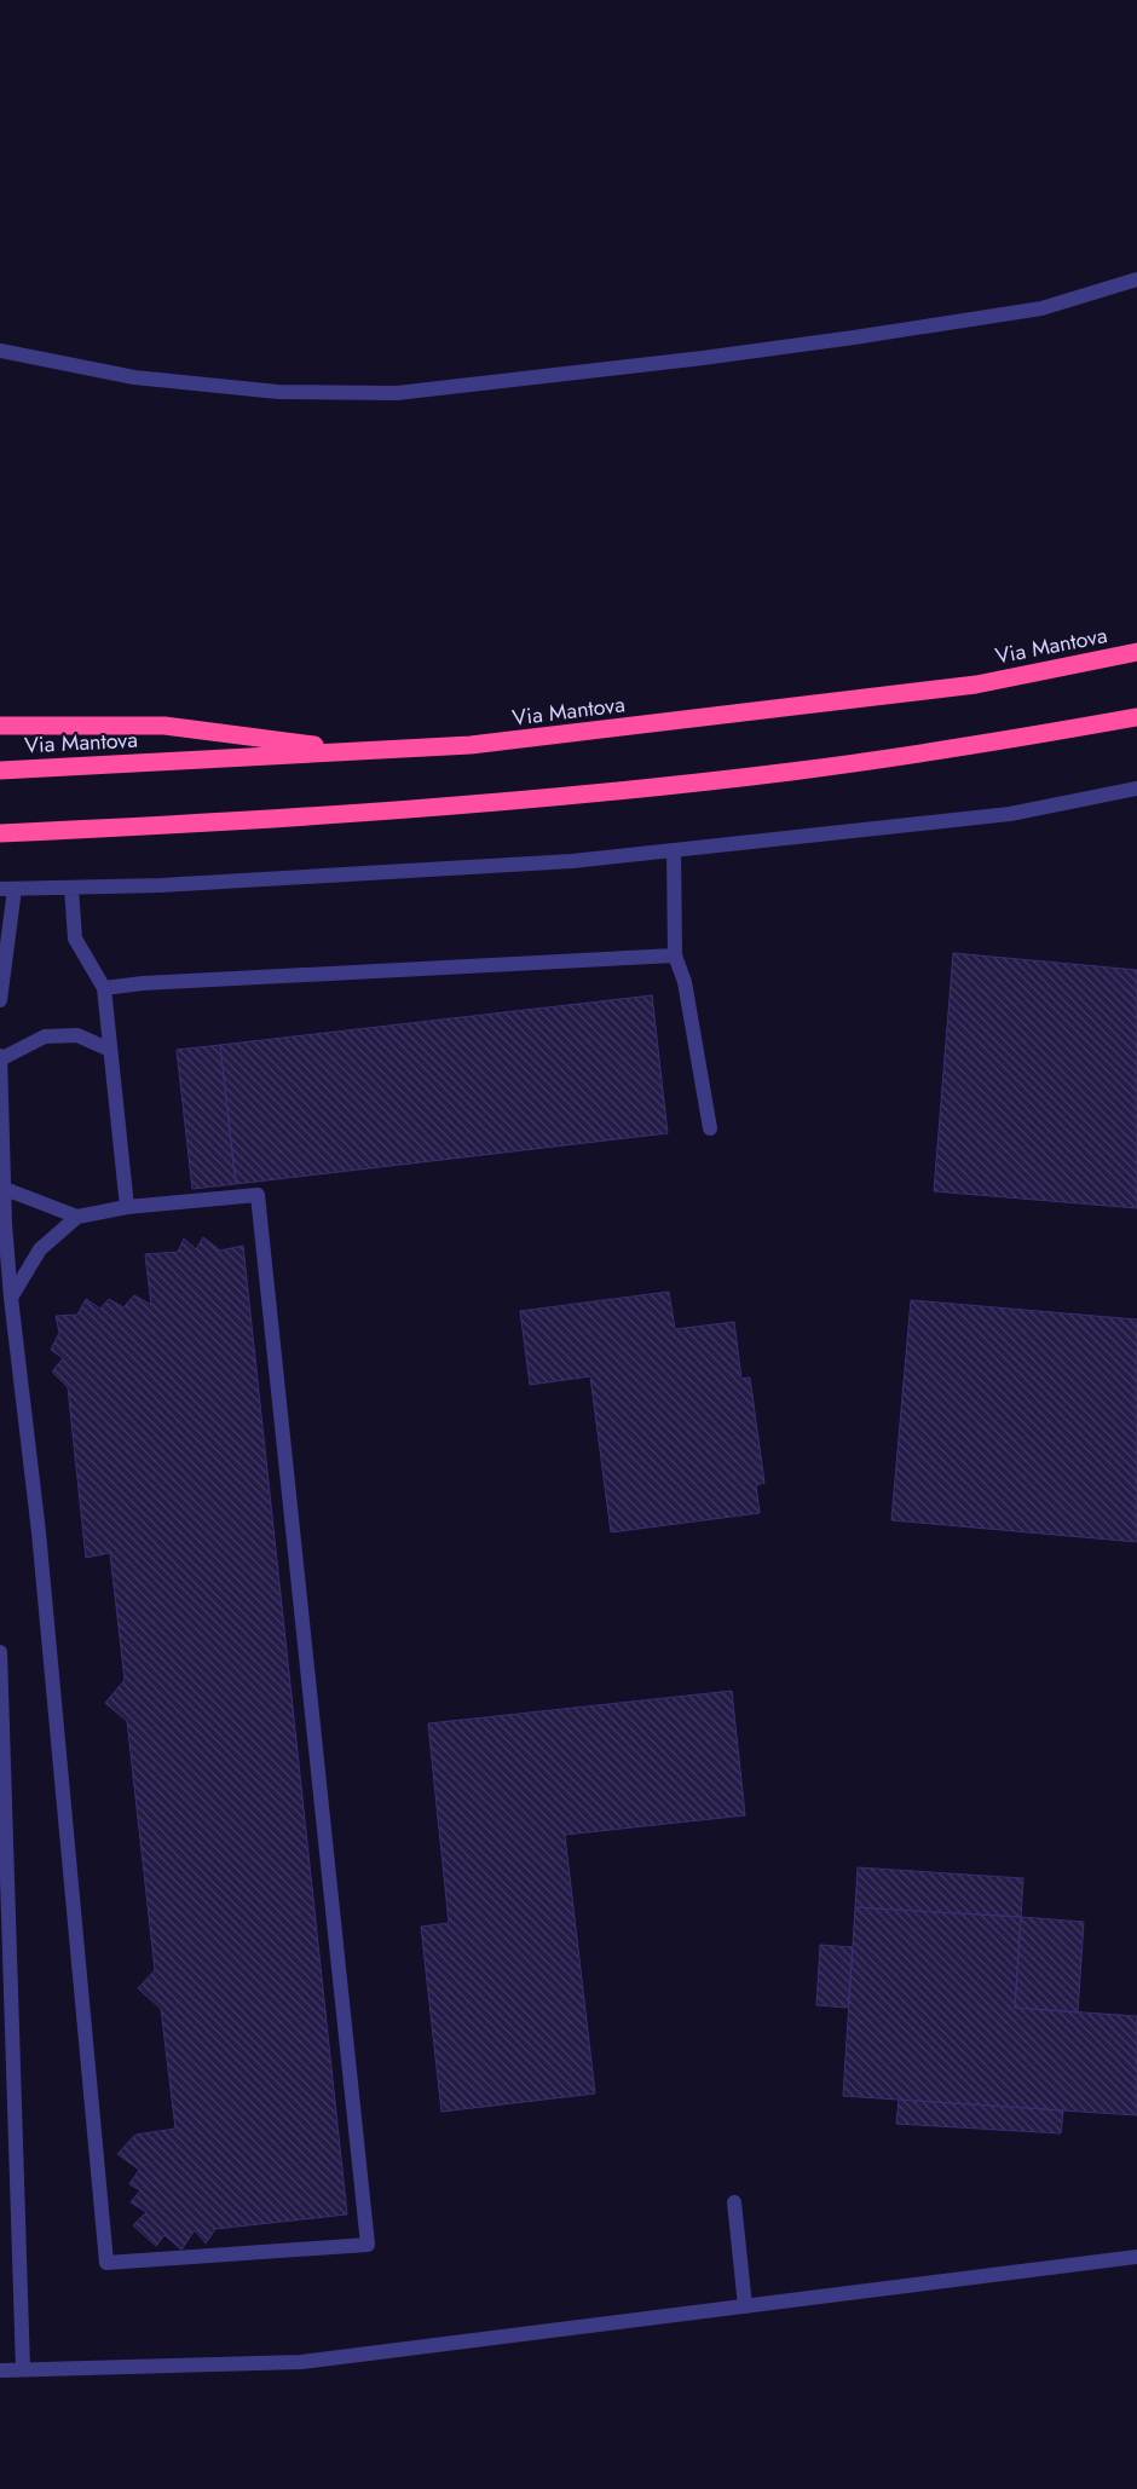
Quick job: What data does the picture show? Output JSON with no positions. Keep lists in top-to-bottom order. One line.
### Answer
{"streets":{"highway":["Via Mantova"]}}
